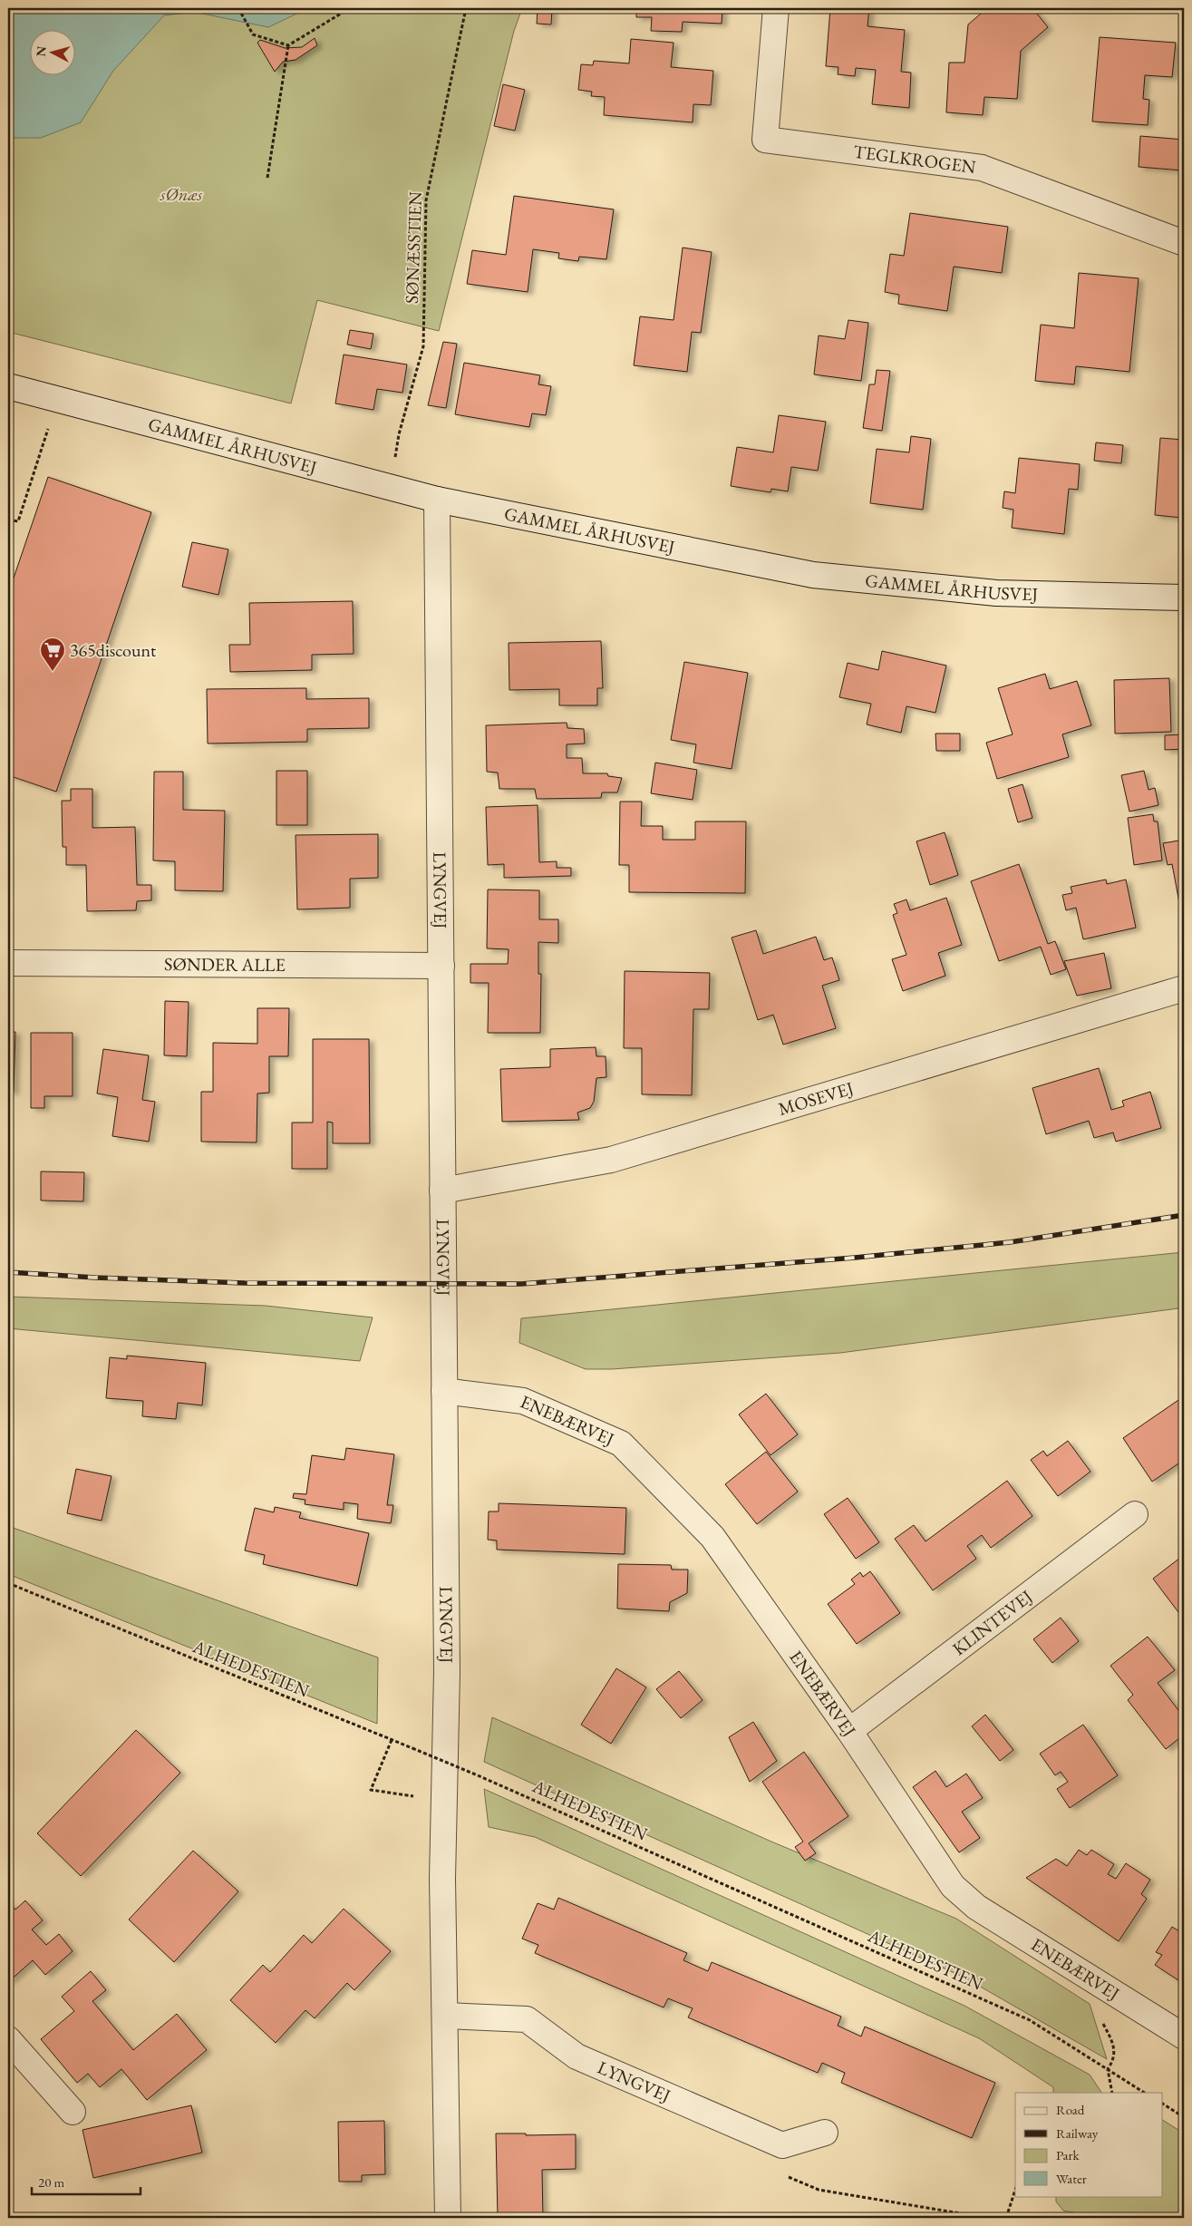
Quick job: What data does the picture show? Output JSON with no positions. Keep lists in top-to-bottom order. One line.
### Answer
{"streets":{"street":["TEGLKROGEN","GAMMEL ÅRHUSVEJ","LYNGVEJ","SØNDER ALLE","MOSEVEJ","ENEBÆRVEJ","KLINTEVEJ"],"path":["SØNÆSSTIEN","ALHEDESTIEN"]},"crossings":[["SØNÆSSTIEN","GAMMEL ÅRHUSVEJ"],["GAMMEL ÅRHUSVEJ","LYNGVEJ"],["LYNGVEJ","SØNDER ALLE"],["LYNGVEJ","MOSEVEJ"],["LYNGVEJ","ENEBÆRVEJ"],["ENEBÆRVEJ","KLINTEVEJ"]],"parks":["sØnæs"],"places":{"supermarket":["365discount"]},"legend":["Road","Railway","Park","Water"],"scale_bar":"20 m","north":"left"}
